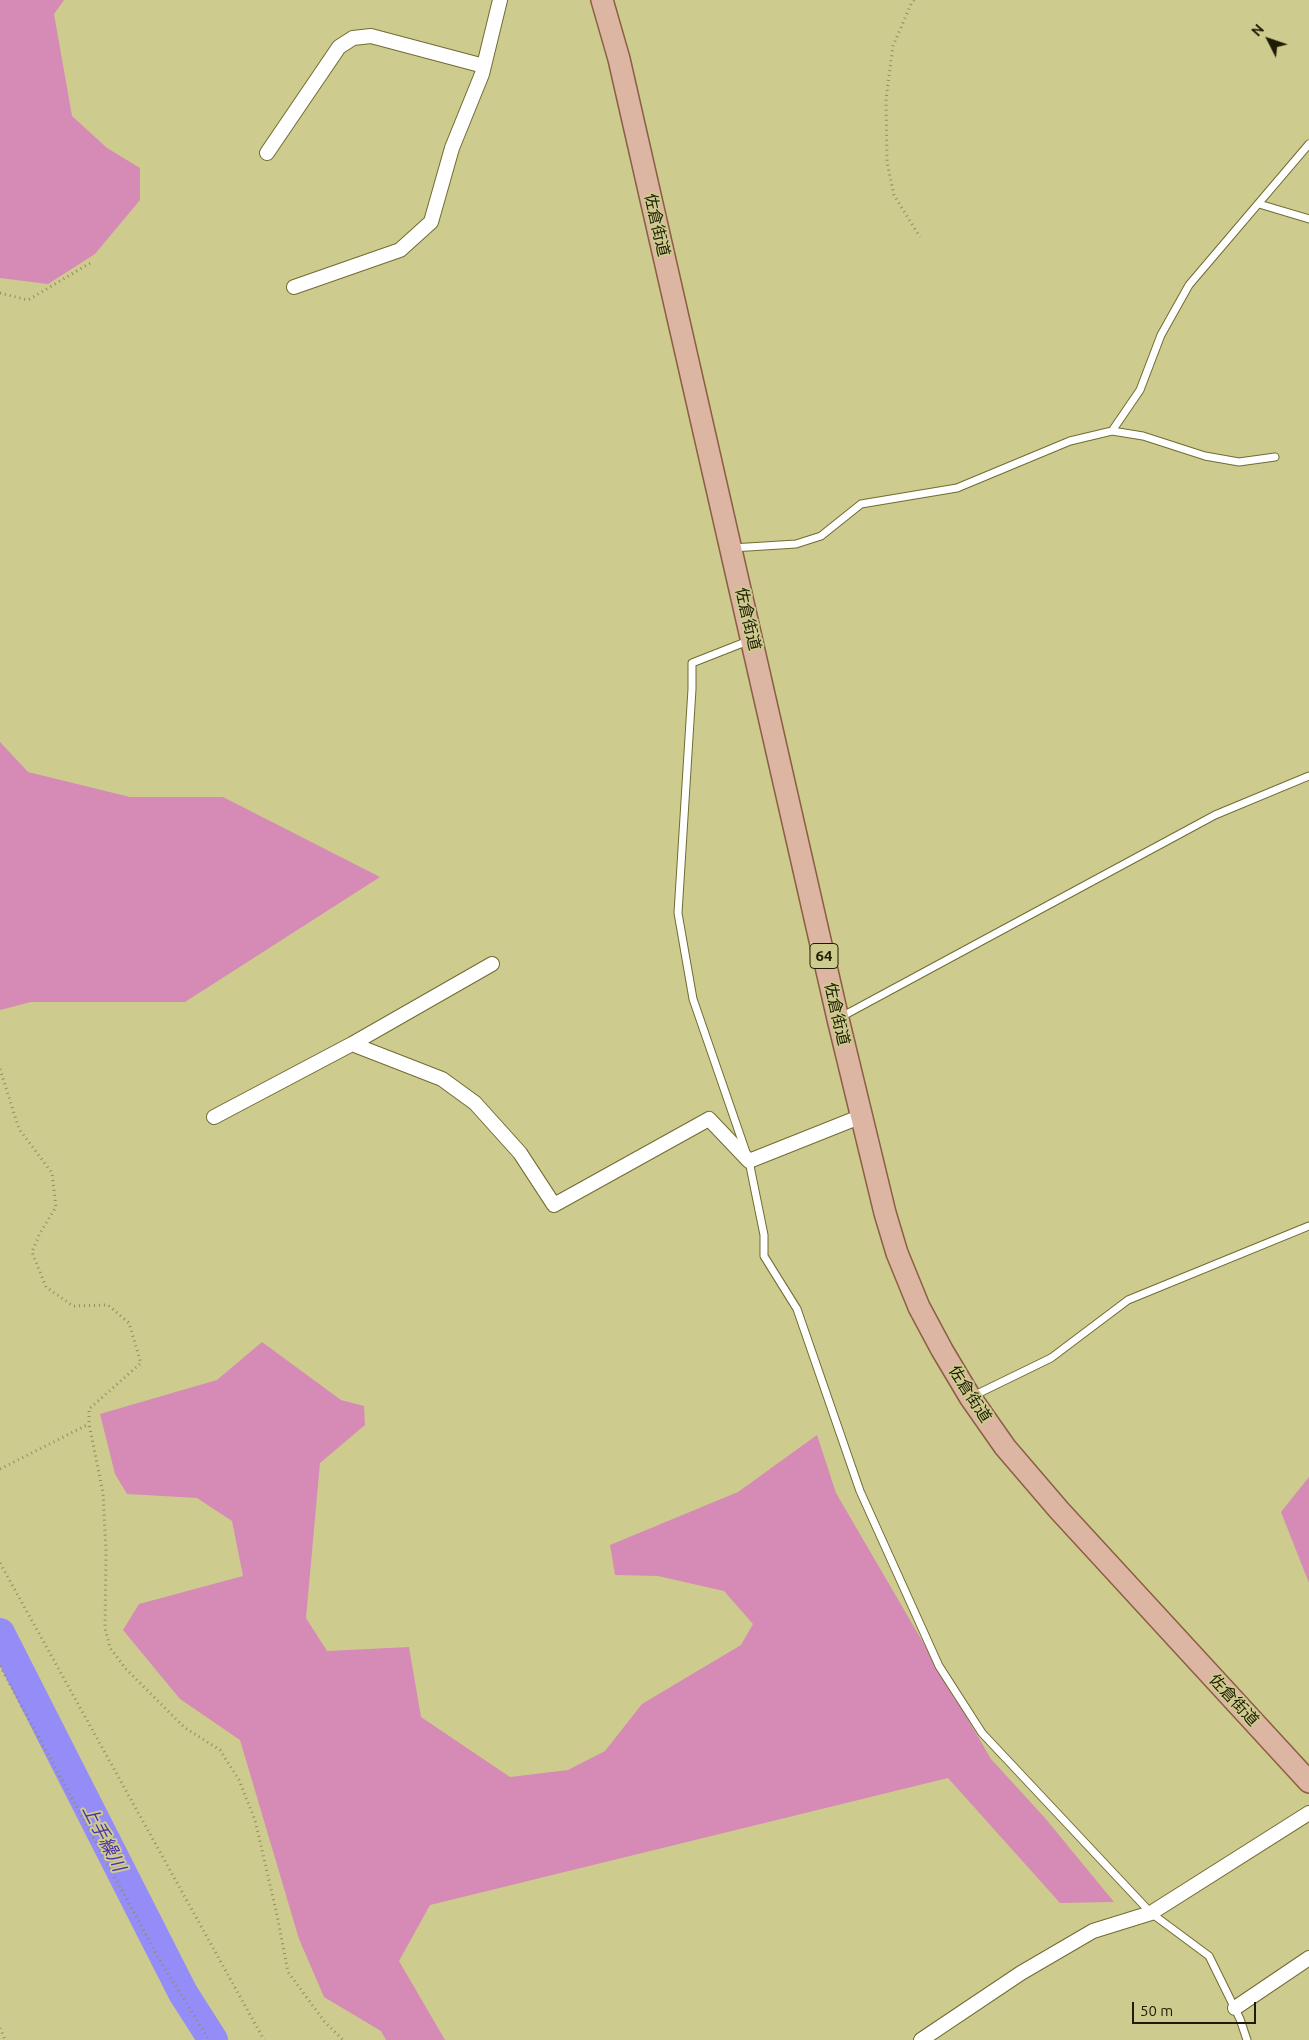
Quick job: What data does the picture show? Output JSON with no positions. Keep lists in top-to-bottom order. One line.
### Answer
{"streets":{"main road":["佐倉街道","64"]},"water":["上手繰川"],"scale_bar":"50 m","north":"top left"}
